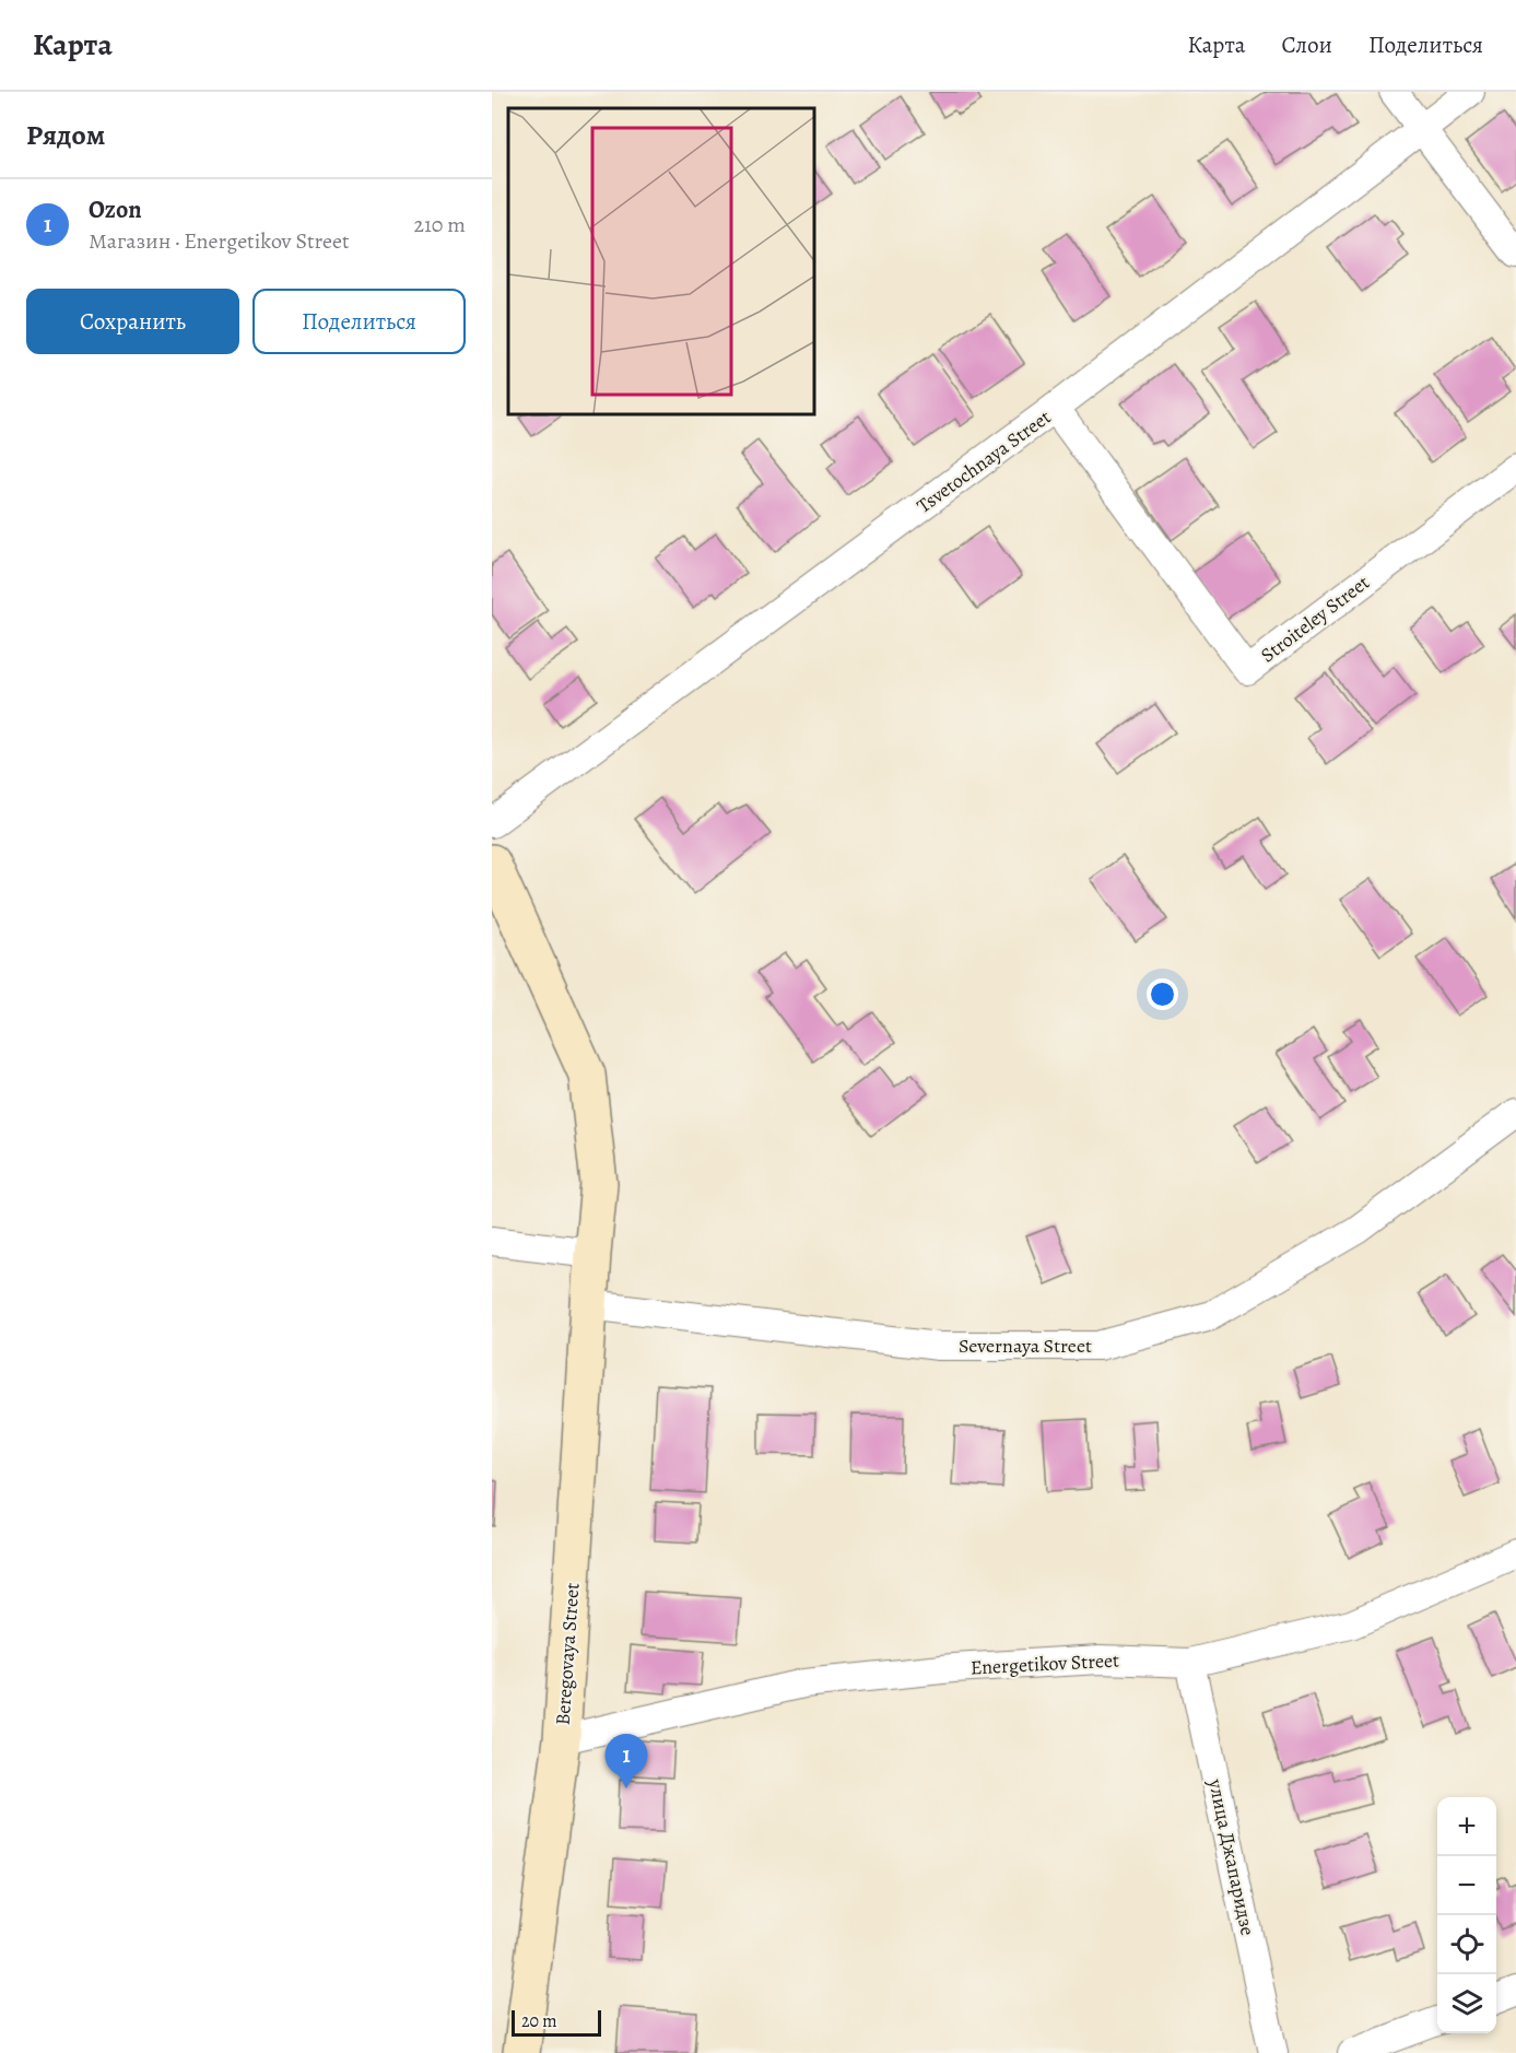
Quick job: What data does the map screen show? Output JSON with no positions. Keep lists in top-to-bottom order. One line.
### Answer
{"streets":{"main road":["Beregovaya Street"],"street":["Tsvetochnaya Street","Stroiteley Street","Severnaya Street","Energetikov Street","улица Джапаридзе"]},"crossings":[["Tsvetochnaya Street","Stroiteley Street"],["Severnaya Street","Beregovaya Street"],["Beregovaya Street","Energetikov Street"],["Energetikov Street","улица Джапаридзе"]],"scale_bar":"20 m","page":{"header":"Карта","nav":["Карта","Слои","Поделиться"],"heading":"Рядом","list":[{"mark":"1","name":"Ozon","note":"Магазин · Energetikov Street","value":"210 m"}],"buttons":["Сохранить","Поделиться"],"pins":"1","map_buttons":["+","−"],"scale":"20 m"}}
